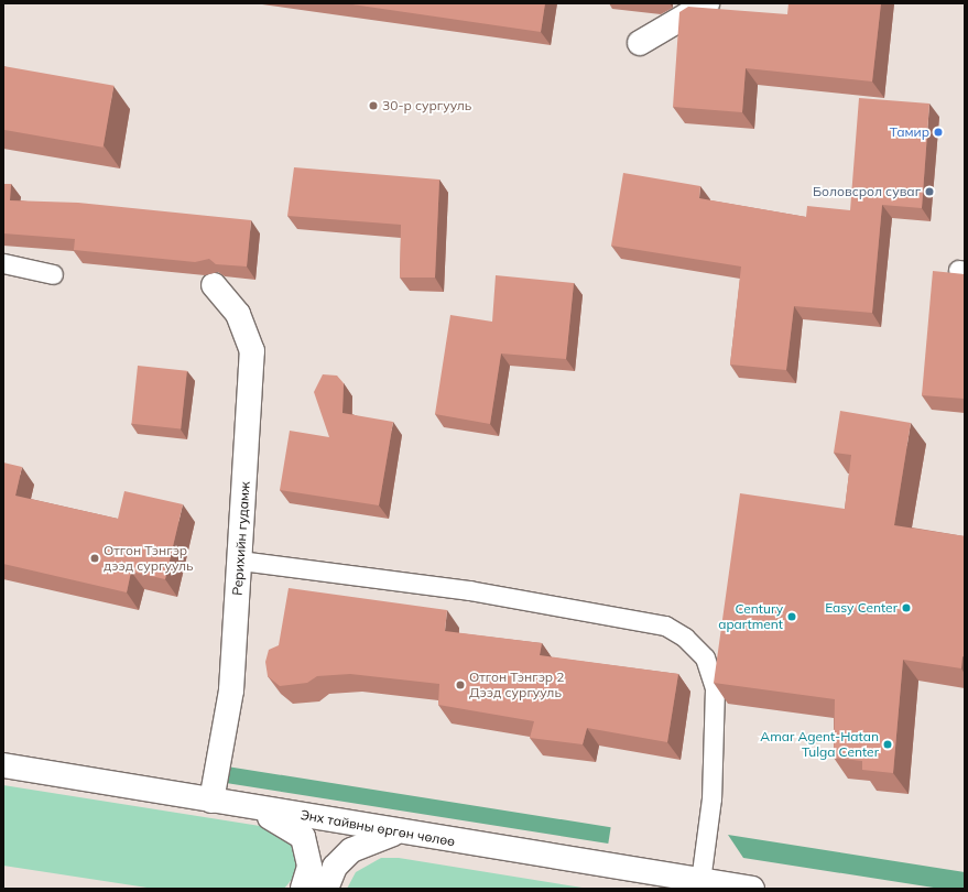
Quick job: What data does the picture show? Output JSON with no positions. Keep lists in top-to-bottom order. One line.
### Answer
{"streets":{"main road":["Рерихийн гудамж","Энх тайвны өргөн чөлөө"]},"crossings":[["Рерихийн гудамж","Энх тайвны өргөн чөлөө"]],"places":["30-р сургууль","Тамир","Боловсрол суваг","Отгон Тэнгэр дээд сургууль","Easy Center","Century apartment","Отгон Тэнгэр 2 Дээд сургууль","Amar Agent-Hatan Tulga Center"]}
